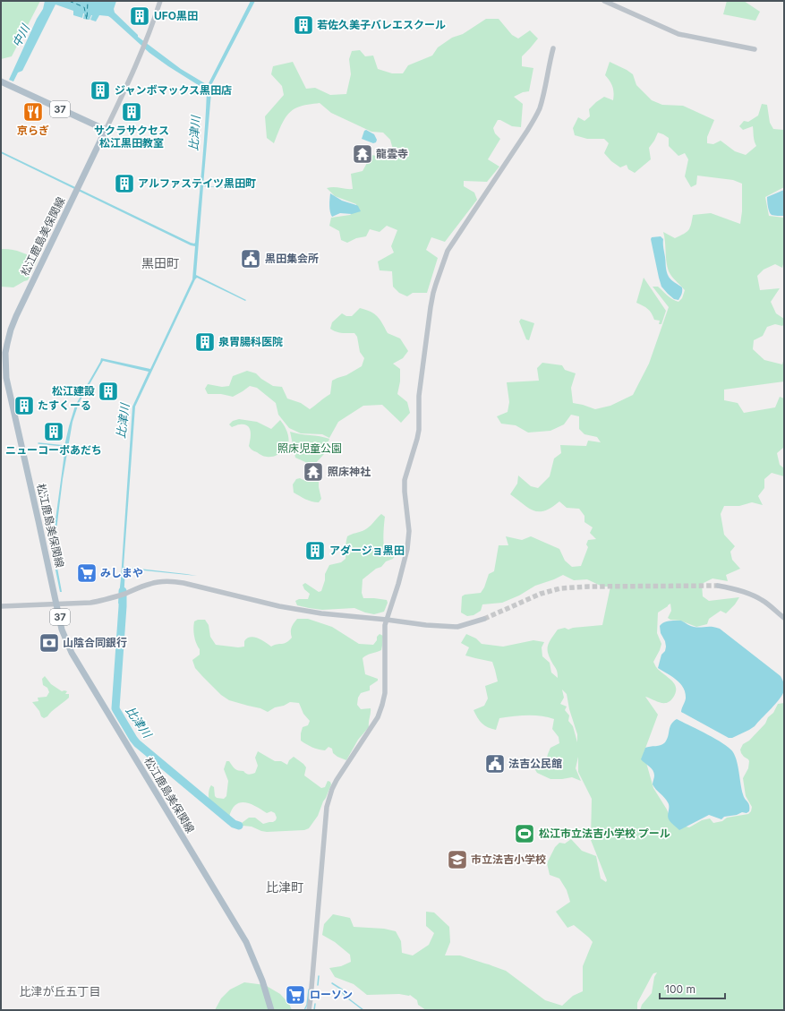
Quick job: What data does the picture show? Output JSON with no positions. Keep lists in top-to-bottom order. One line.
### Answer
{"streets":{"main road":["37","松江鹿島美保関線"]},"crossings":[["37","松江鹿島美保関線"]],"districts":["黒田町","比津町","比津が丘五丁目"],"water":["中川","比津川"],"parks":["照床児童公園"],"places":{"building":["UFO黒田","若佐久美子バレエスクール","ジャンボマックス黒田店","サクラサクセス 松江黒田教室","アルファステイツ黒田町","泉胃腸科医院","松江建設","たすくーる","ニューコーポあだち","アダージョ黒田"],"restaurant":["京らぎ"],"temple":["龍雲寺","照床神社"],"public building":["黒田集会所","法吉公民館"],"supermarket":["みしまや","ローソン"],"bank":["山陰合同銀行"],"sports":["松江市立法吉小学校 プール"],"school or university":["市立法吉小学校"]},"scale_bar":"100 m"}
